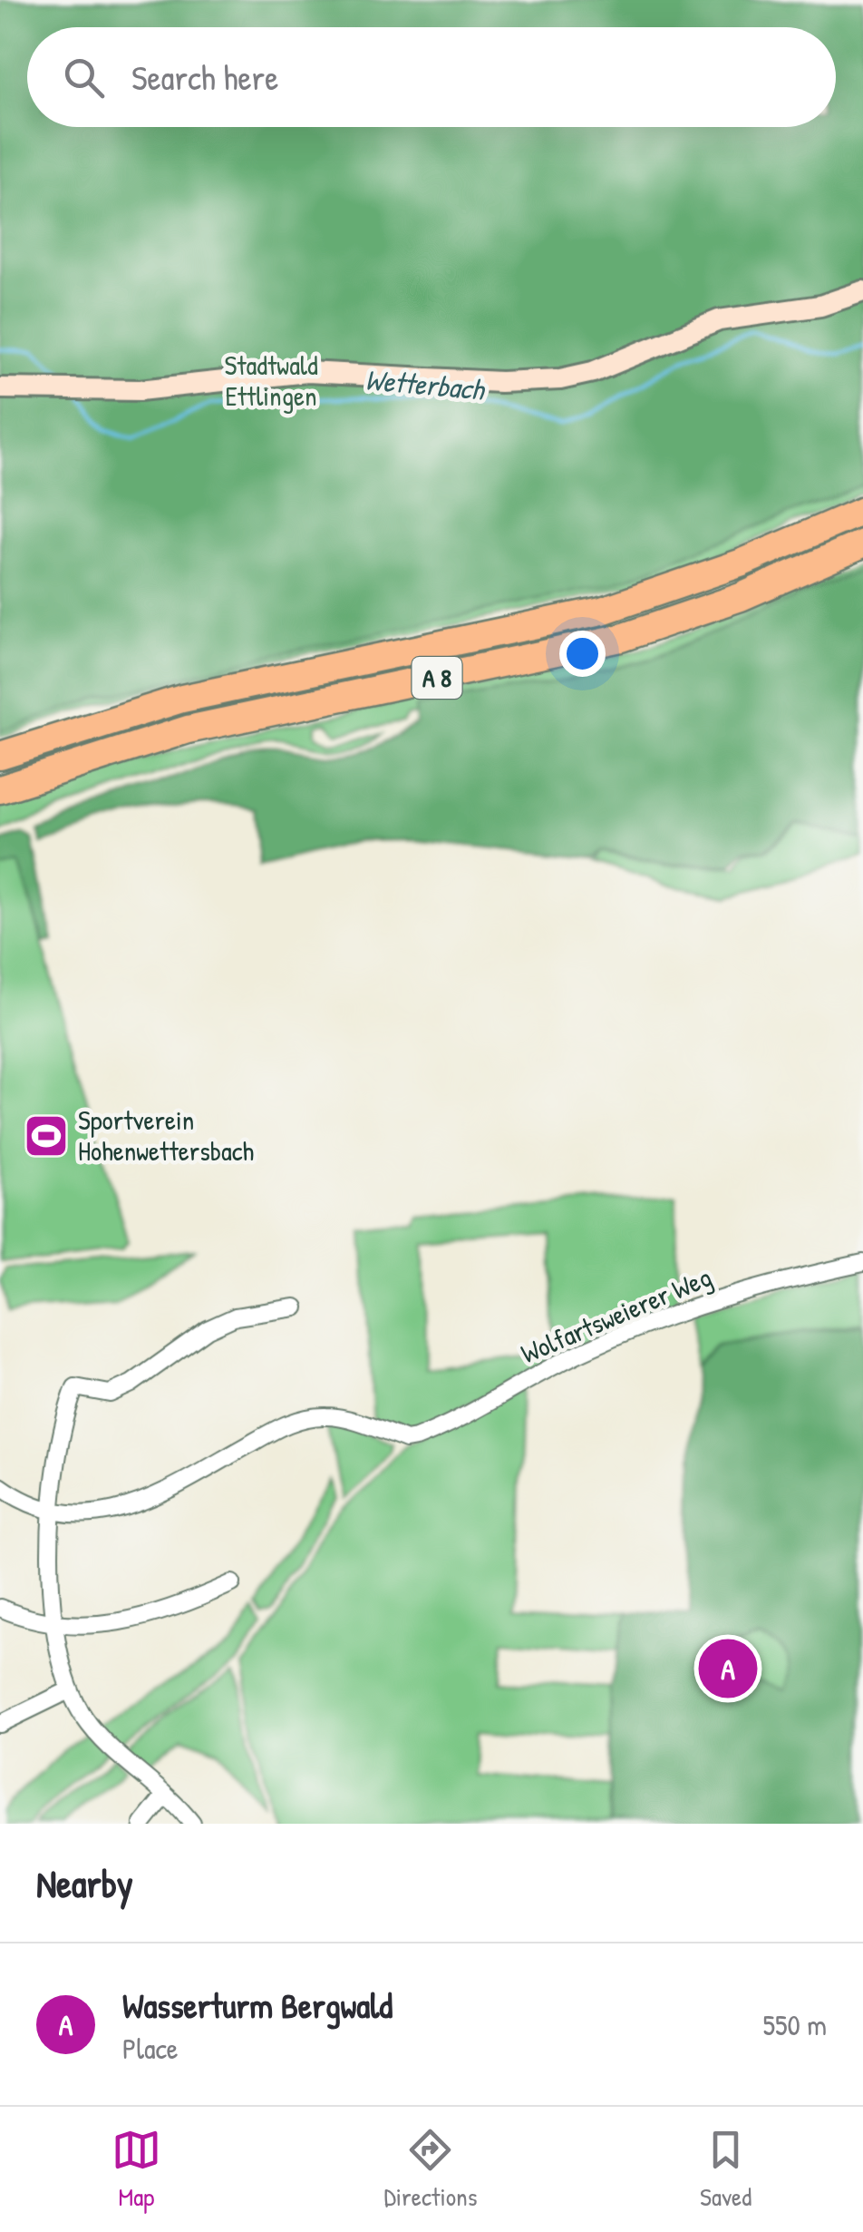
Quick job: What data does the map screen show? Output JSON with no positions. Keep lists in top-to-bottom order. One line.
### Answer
{"streets":{"highway":["A 8"],"street":["Wolfartsweierer Weg"]},"water":["Wetterbach"],"parks":["Stadtwald Ettlingen"],"places":{"sports":["Sportverein Hohenwettersbach"]},"page":{"search":"Search here","pins":"A","heading":"Nearby","list":[{"mark":"A","name":"Wasserturm Bergwald","note":"Place","value":"550 m"}],"nav":["Map","Directions","Saved"]}}
